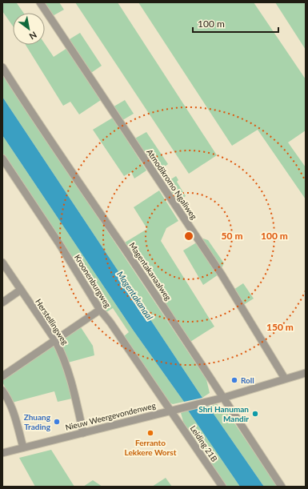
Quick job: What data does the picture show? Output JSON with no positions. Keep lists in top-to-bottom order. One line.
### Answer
{"streets":{"street":["Atmodikromo Ngaliweg","Magentakanaalweg","Kroonenburgweg","Herstellingweg","Nieuw Weergevondenweg","Leiding 21B"]},"crossings":[["Atmodikromo Ngaliweg","Nieuw Weergevondenweg"],["Magentakanaalweg","Nieuw Weergevondenweg"],["Kroonenburgweg","Nieuw Weergevondenweg"],["Kroonenburgweg","Leiding 21B"],["Herstellingweg","Nieuw Weergevondenweg"],["Nieuw Weergevondenweg","Leiding 21B"]],"water":["Magentakanaal"],"places":["Roll","Shri Hanuman Mandir","Zhuang Trading","Ferranto Lekkere Worst"],"scale_bar":"100 m","north":"bottom right","rings":["50 m","100 m","150 m"]}
